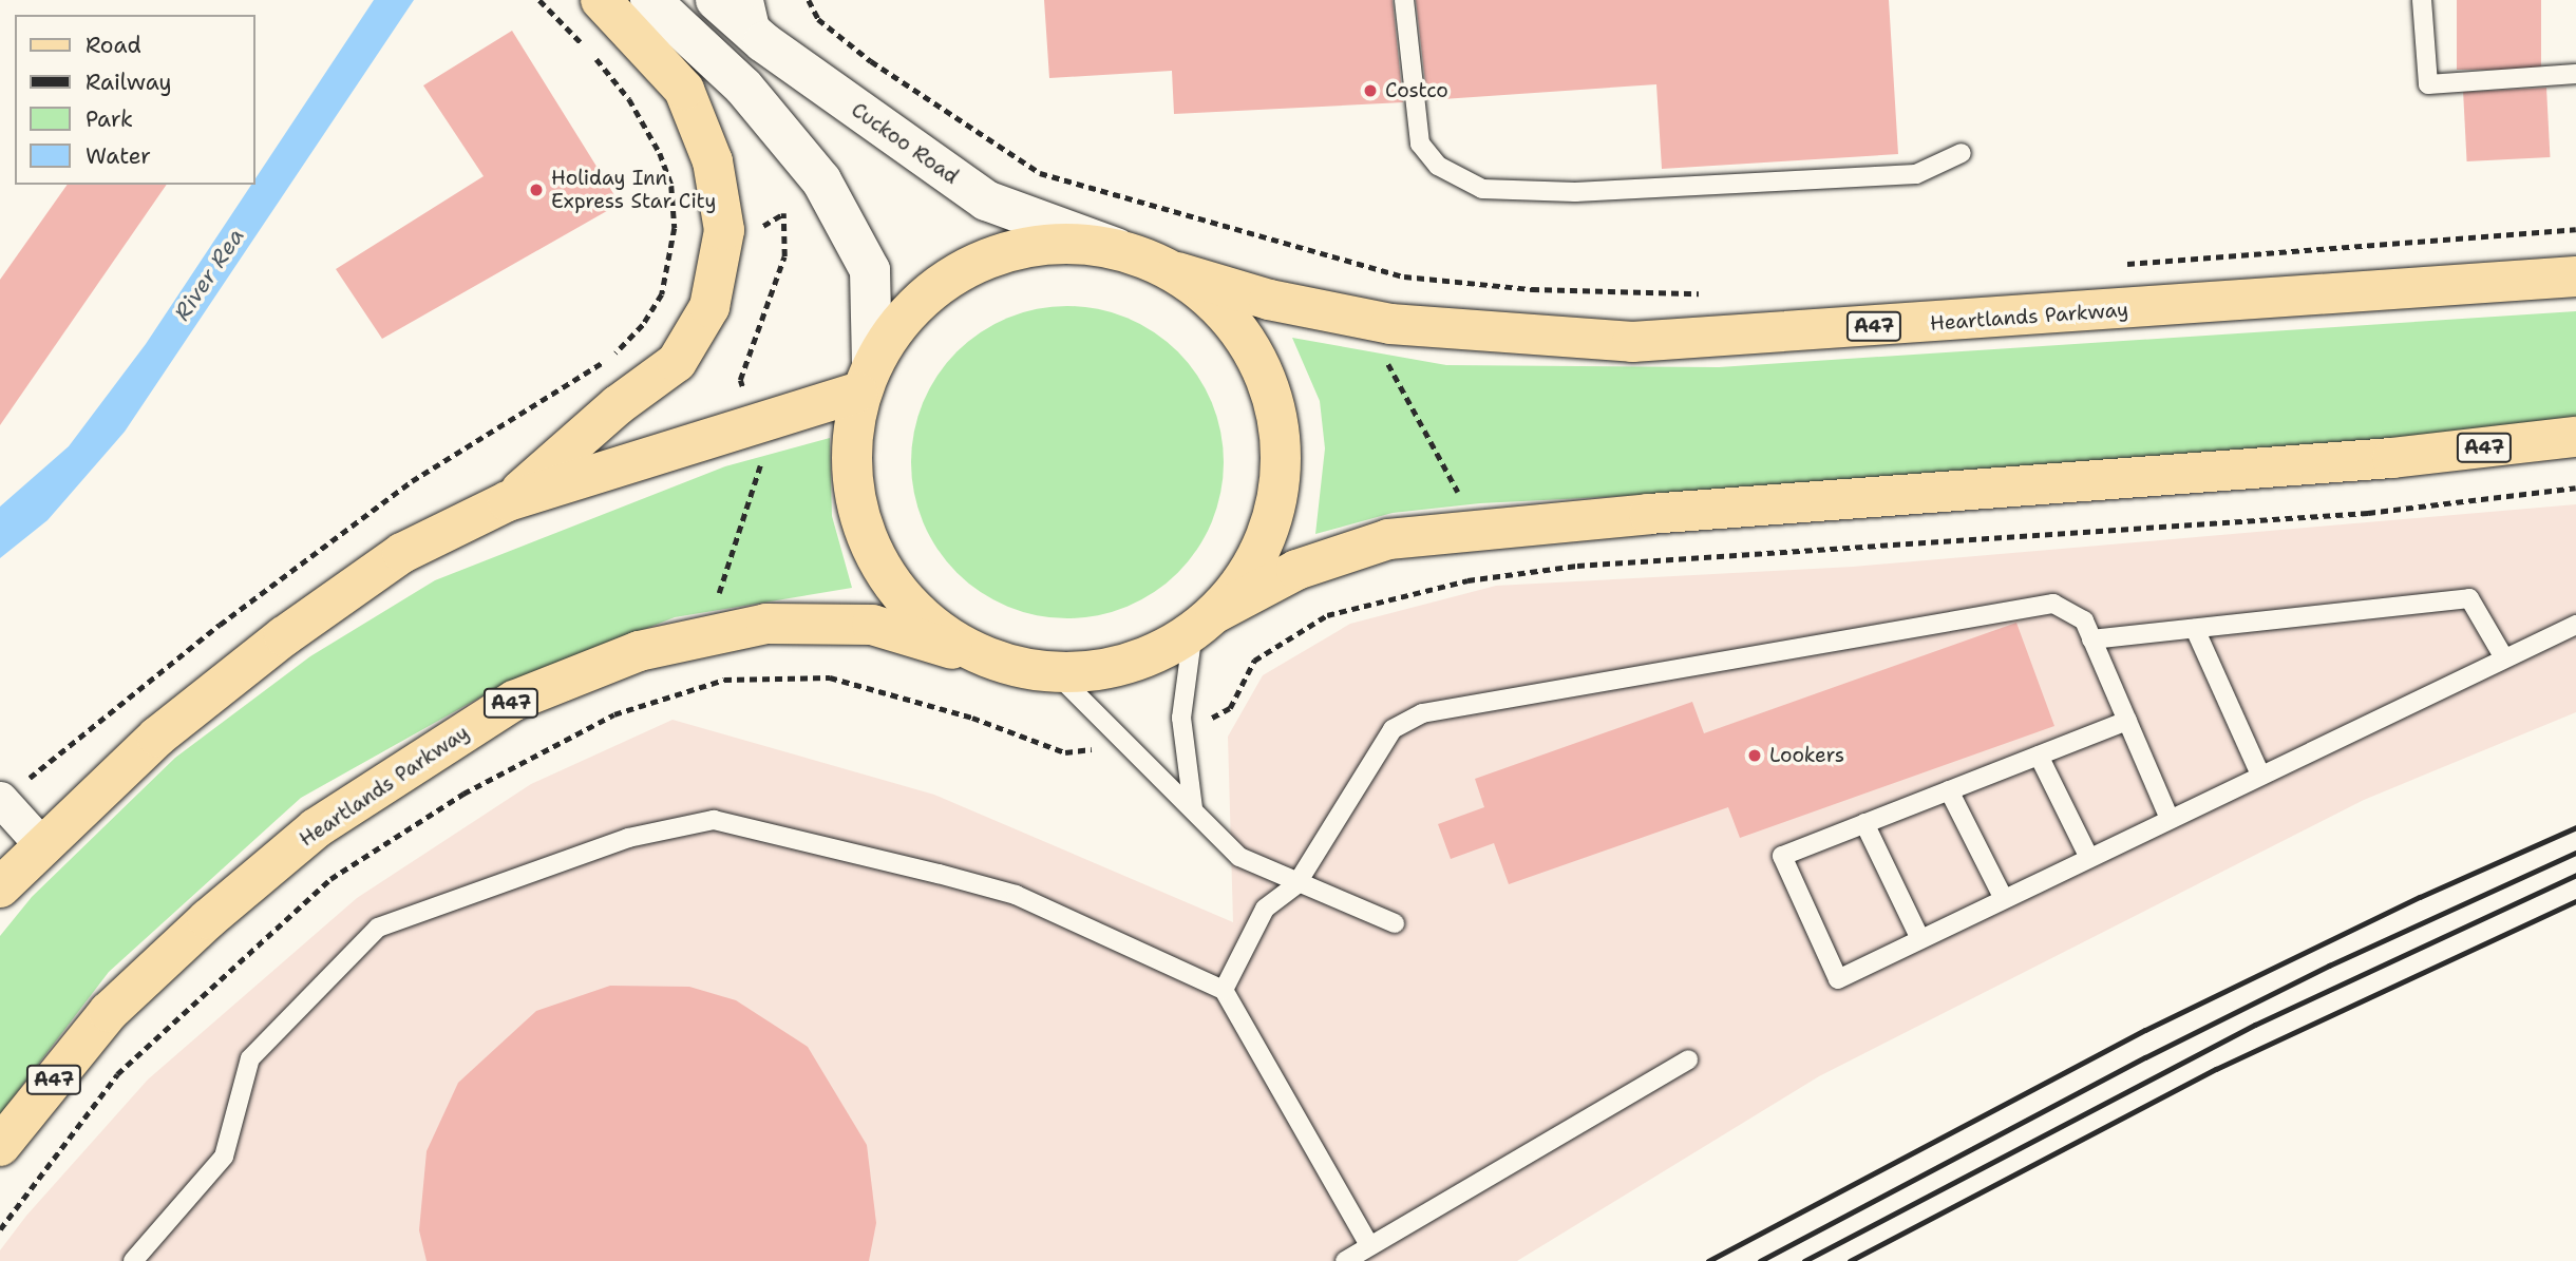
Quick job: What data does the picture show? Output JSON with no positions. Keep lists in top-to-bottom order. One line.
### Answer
{"streets":{"main road":["Cuckoo Road","Heartlands Parkway","A47"]},"water":["River Rea"],"places":["Costco","Holiday Inn Express Star City","Lookers"],"legend":["Road","Railway","Park","Water"]}
